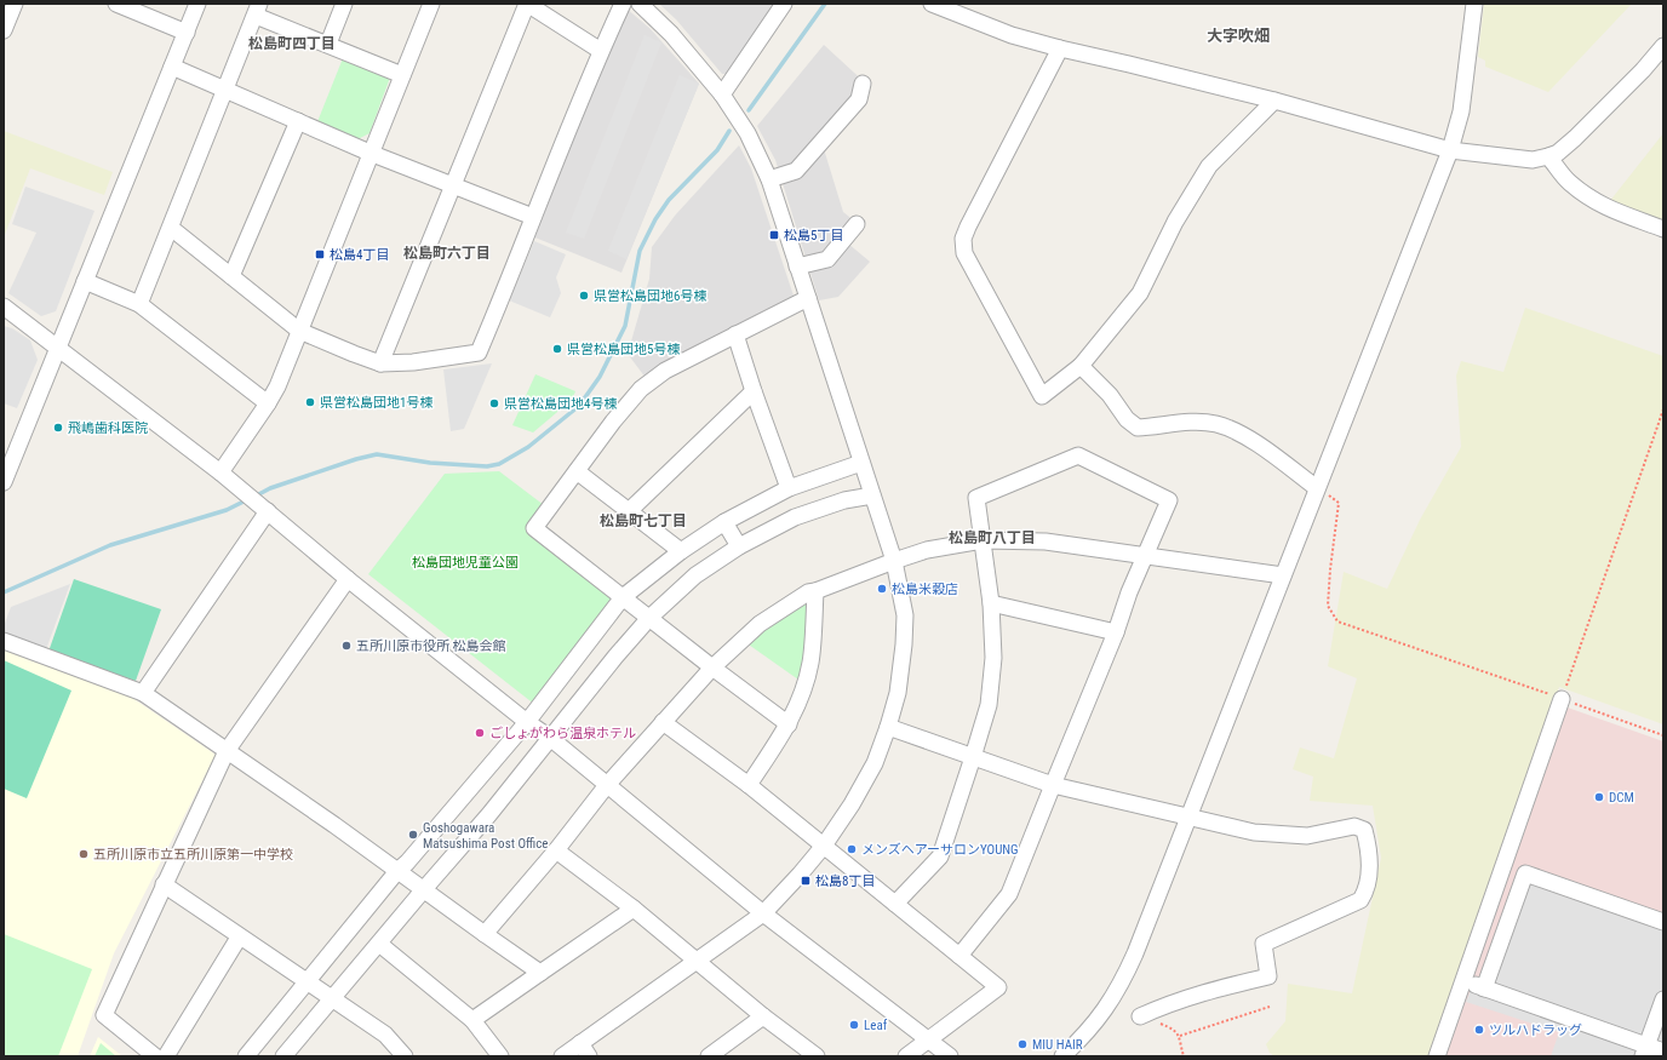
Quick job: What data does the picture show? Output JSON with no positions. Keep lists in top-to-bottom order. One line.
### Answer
{"districts":["大字吹畑","松島町四丁目","松島町六丁目","松島町七丁目","松島町八丁目"],"parks":["松島団地児童公園"],"places":{"transit":["松島5丁目","松島4丁目","松島8丁目"],"other":["県営松島団地6号棟","県営松島団地5号棟","県営松島団地1号棟","県営松島団地4号棟","飛嶋歯科医院","松島米穀店","五所川原市役所 松島会館","ごしょがわら温泉ホテル","DCM","Goshogawara Matsushima Post Office","メンズヘアーサロンYOUNG","五所川原市立五所川原第一中学校","Leaf","ツルハドラッグ","MIU HAIR"]}}
